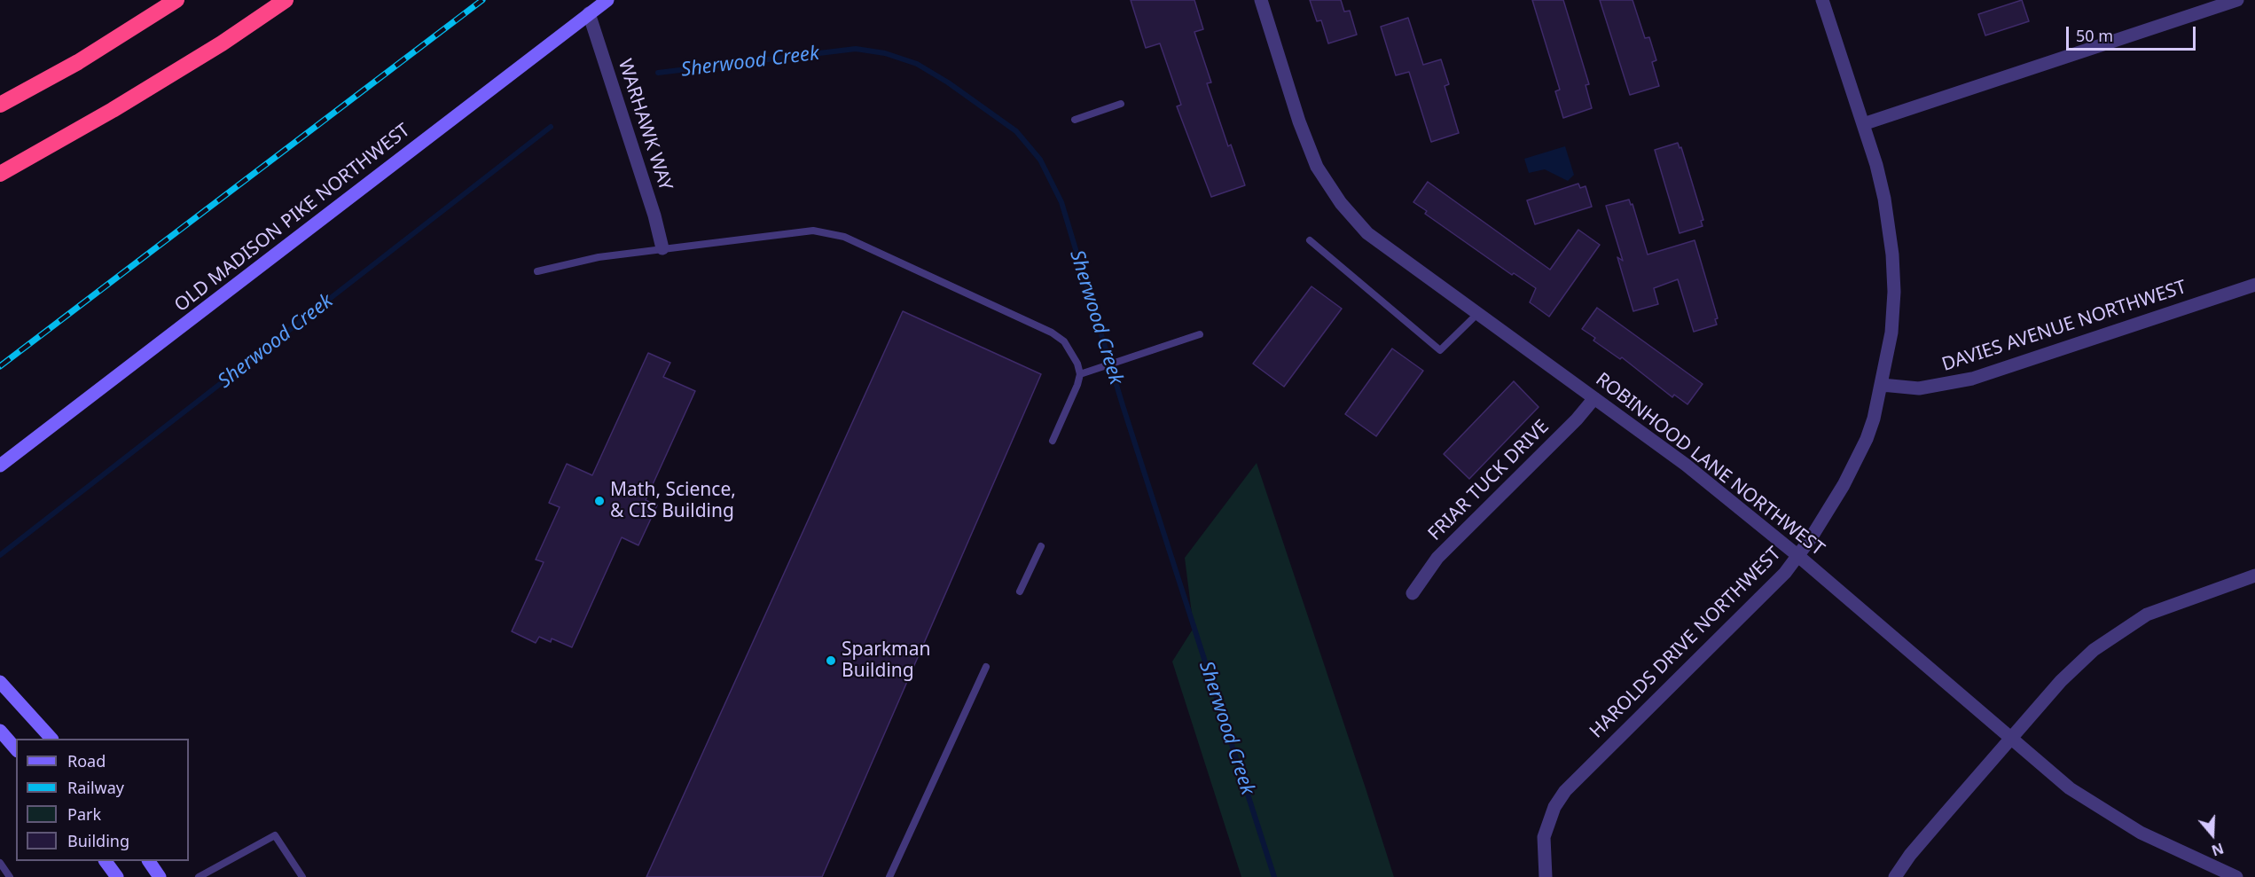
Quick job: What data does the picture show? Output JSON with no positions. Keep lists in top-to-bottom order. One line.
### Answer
{"streets":{"main road":["OLD MADISON PIKE NORTHWEST"],"street":["WARHAWK WAY","DAVIES AVENUE NORTHWEST","ROBINHOOD LANE NORTHWEST","FRIAR TUCK DRIVE","HAROLDS DRIVE NORTHWEST"]},"crossings":[["WARHAWK WAY","OLD MADISON PIKE NORTHWEST"],["DAVIES AVENUE NORTHWEST","HAROLDS DRIVE NORTHWEST"],["ROBINHOOD LANE NORTHWEST","FRIAR TUCK DRIVE"],["ROBINHOOD LANE NORTHWEST","HAROLDS DRIVE NORTHWEST"]],"water":["Sherwood Creek"],"places":["Math, Science, & CIS Building","Sparkman Building"],"legend":["Road","Railway","Park","Building"],"scale_bar":"50 m","north":"bottom"}
